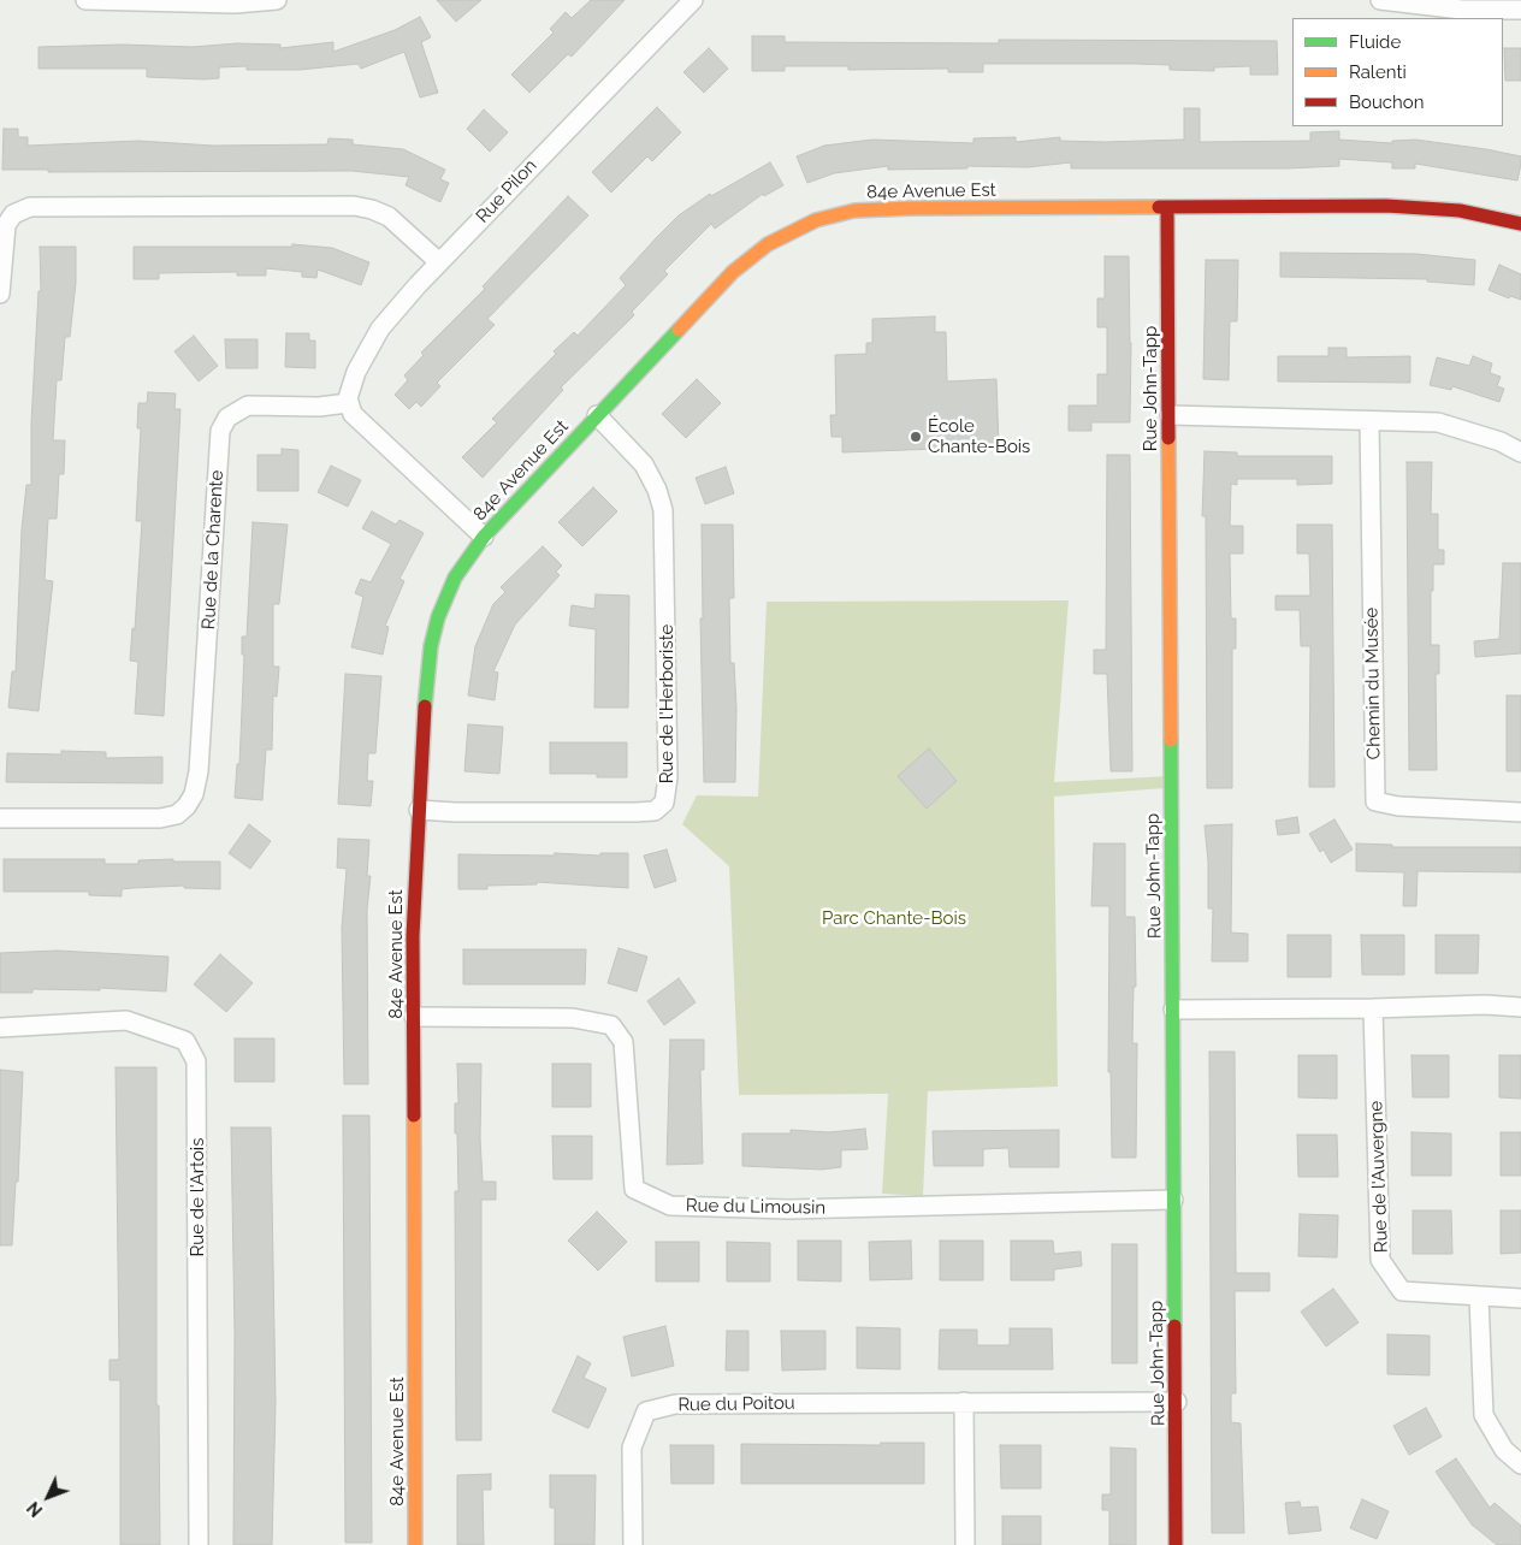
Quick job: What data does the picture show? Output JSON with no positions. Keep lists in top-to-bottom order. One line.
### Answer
{"streets":{"street":["Rue Pilon","84e Avenue Est","Rue John-Tapp","Rue de la Charente","Chemin du Musée","Rue de l'Herboriste","Rue de l'Auvergne","Rue de l'Artois","Rue du Limousin","Rue du Poitou"]},"crossings":[["Rue Pilon","Rue de la Charente"],["84e Avenue Est","Rue John-Tapp"],["84e Avenue Est","Rue de l'Herboriste"],["84e Avenue Est","Rue du Limousin"],["Rue John-Tapp","Rue du Limousin"],["Rue John-Tapp","Rue du Poitou"]],"parks":["Parc Chante-Bois"],"places":["École Chante-Bois"],"legend":["Fluide","Ralenti","Bouchon"],"north":"bottom left"}
